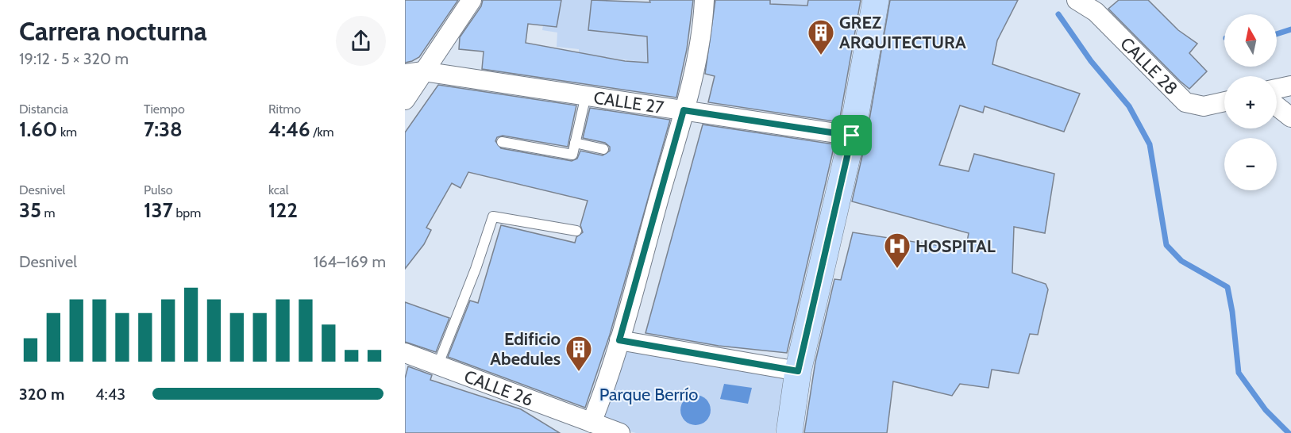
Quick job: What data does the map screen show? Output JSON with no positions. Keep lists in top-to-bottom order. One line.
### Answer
{"streets":{"street":["CALLE 28","CALLE 27","CALLE 26"]},"parks":["Parque Berrío"],"places":{"building":["GREZ ARQUITECTURA","Edificio Abedules"],"hospital":["HOSPITAL"]},"north":"top","page":{"heading":["Carrera nocturna","19:12 · 5 × 320 m"],"map_buttons":["+","−"],"stats":[["Distancia","1.60 km"],["Tiempo","7:38"],["Ritmo","4:46 /km"],["Desnivel","35 m"],["Pulso","137 bpm"],["kcal","122"]],"chart":["Desnivel","164–169 m"],"list":[{"name":"320 m","note":"4:43"}]}}
